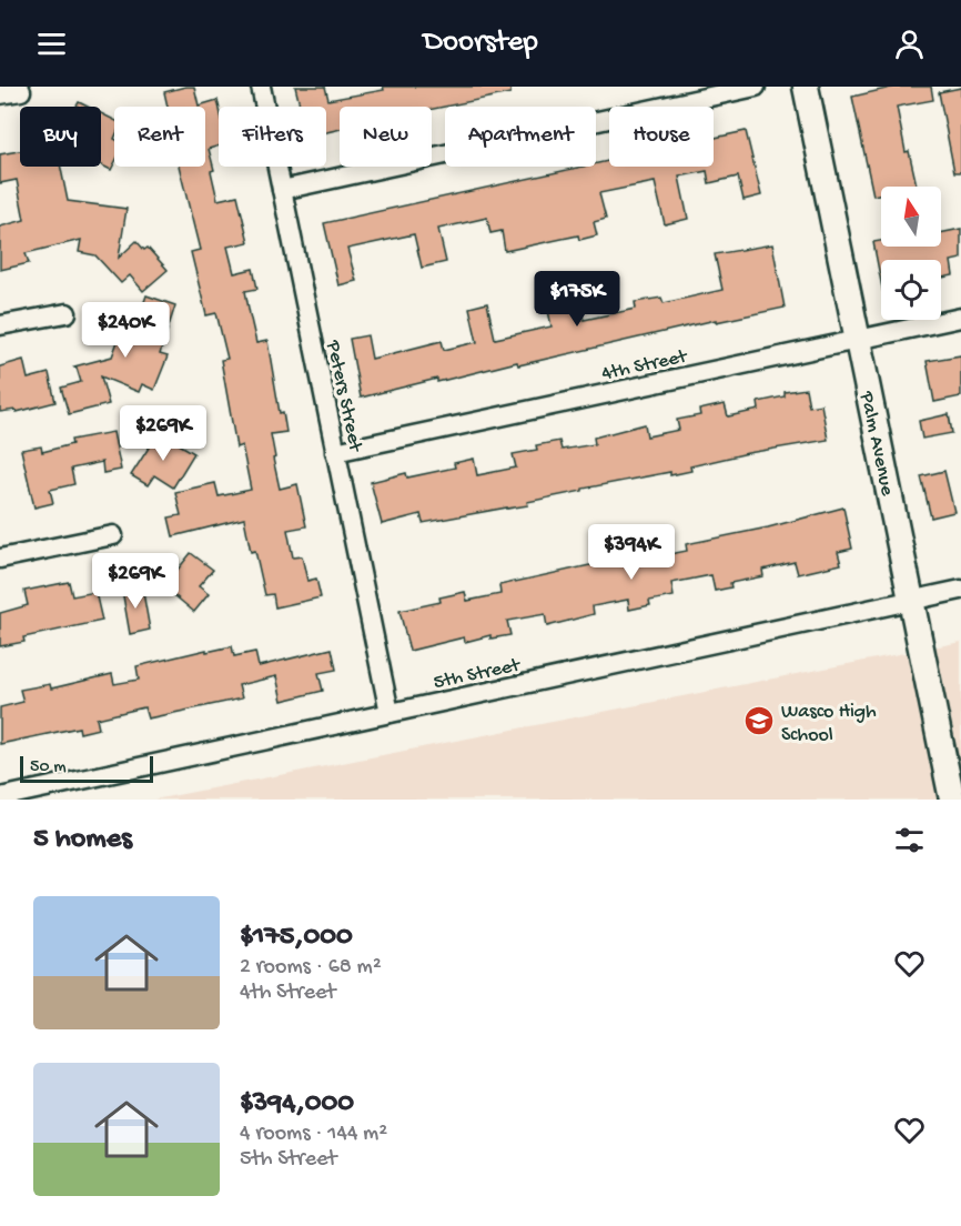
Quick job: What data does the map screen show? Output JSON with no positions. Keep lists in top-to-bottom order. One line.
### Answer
{"streets":{"main road":["Palm Avenue"],"street":["4th Street","Peters Street","5th Street"]},"crossings":[["4th Street","Peters Street"],["4th Street","Palm Avenue"],["Peters Street","5th Street"],["Palm Avenue","5th Street"]],"places":{"school or university":["Wasco High School"]},"scale_bar":"50 m","north":"top","page":{"header":"Doorstep","chip":["Buy","Rent","Filters","New","Apartment","House"],"price":["$175K","$240K","$269K","$394K","$269K"],"scale":"50 m","heading":"5 homes","list":[{"name":"$175,000","note":"2 rooms · 68 m² · 4th Street"},{"name":"$394,000","note":"4 rooms · 144 m² · 5th Street"}]}}
